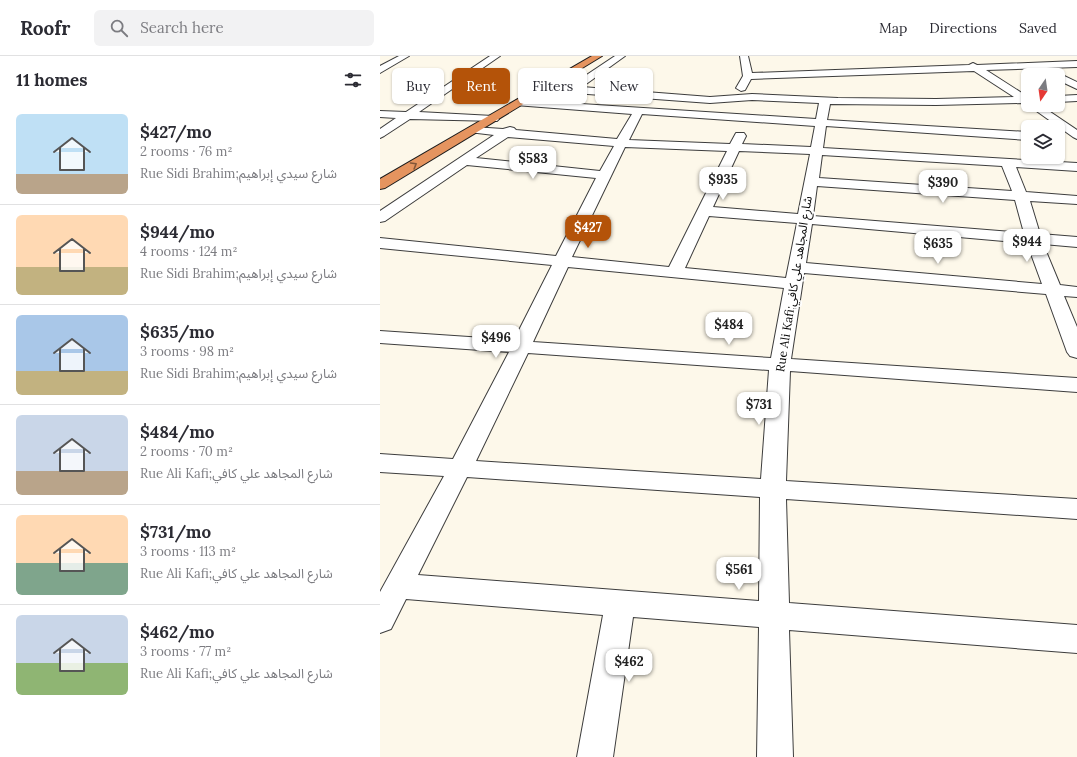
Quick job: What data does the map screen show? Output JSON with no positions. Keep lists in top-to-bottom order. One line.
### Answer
{"streets":{"street":["Rue Ali Kafi;شارع المجاهد علي كافي"]},"north":"bottom","page":{"header":"Roofr","search":"Search here","nav":["Map","Directions","Saved"],"heading":"11 homes","chip":["Buy","Rent","Filters","New"],"list":[{"name":"$427/mo","note":"2 rooms · 76 m² · Rue Sidi Brahim;شارع سيدي إبراهيم"},{"name":"$944/mo","note":"4 rooms · 124 m² · Rue Sidi Brahim;شارع سيدي إبراهيم"},{"name":"$635/mo","note":"3 rooms · 98 m² · Rue Sidi Brahim;شارع سيدي إبراهيم"},{"name":"$484/mo","note":"2 rooms · 70 m² · Rue Ali Kafi;شارع المجاهد علي كافي"},{"name":"$731/mo","note":"3 rooms · 113 m² · Rue Ali Kafi;شارع المجاهد علي كافي"},{"name":"$462/mo","note":"3 rooms · 77 m² · Rue Ali Kafi;شارع المجاهد علي كافي"}],"price":["$583","$935","$390","$427","$944","$635","$484","$496","$731","$561","$462"]}}
